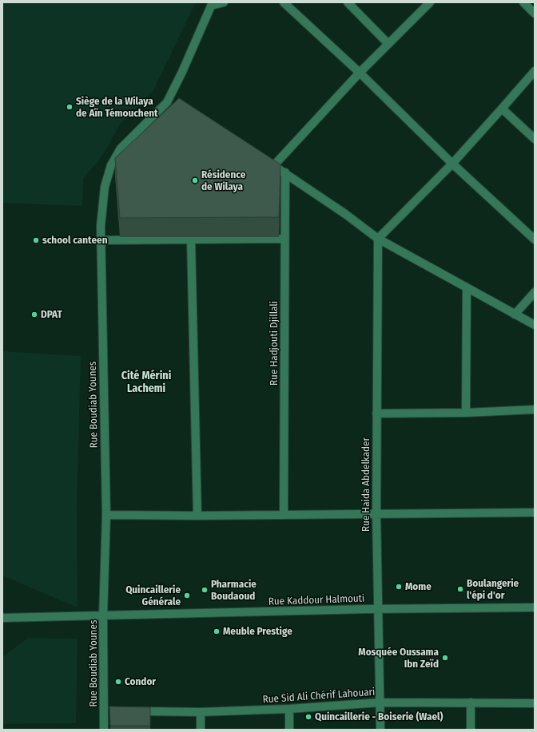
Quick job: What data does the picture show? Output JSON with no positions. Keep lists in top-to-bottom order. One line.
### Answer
{"streets":{"street":["Rue Hadjouti Djillali","Rue Boudiab Younes","Rue Haida Abdelkader","Rue Kaddour Halmouti","Rue Sid Ali Chérif Lahouari"]},"crossings":[["Rue Boudiab Younes","Rue Kaddour Halmouti"],["Rue Haida Abdelkader","Rue Kaddour Halmouti"],["Rue Haida Abdelkader","Rue Sid Ali Chérif Lahouari"]],"districts":["Cité Mérini Lachemi"],"places":["Siège de la Wilaya de Aïn Témouchent","Résidence de Wilaya","school canteen","DPAT","Mome","Boulangerie l'épi d'or","Pharmacie Boudaoud","Quincaillerie Générale","Meuble Prestige","Mosquée Oussama Ibn Zeïd","Condor","Quincaillerie - Boiserie (Wael)"]}
